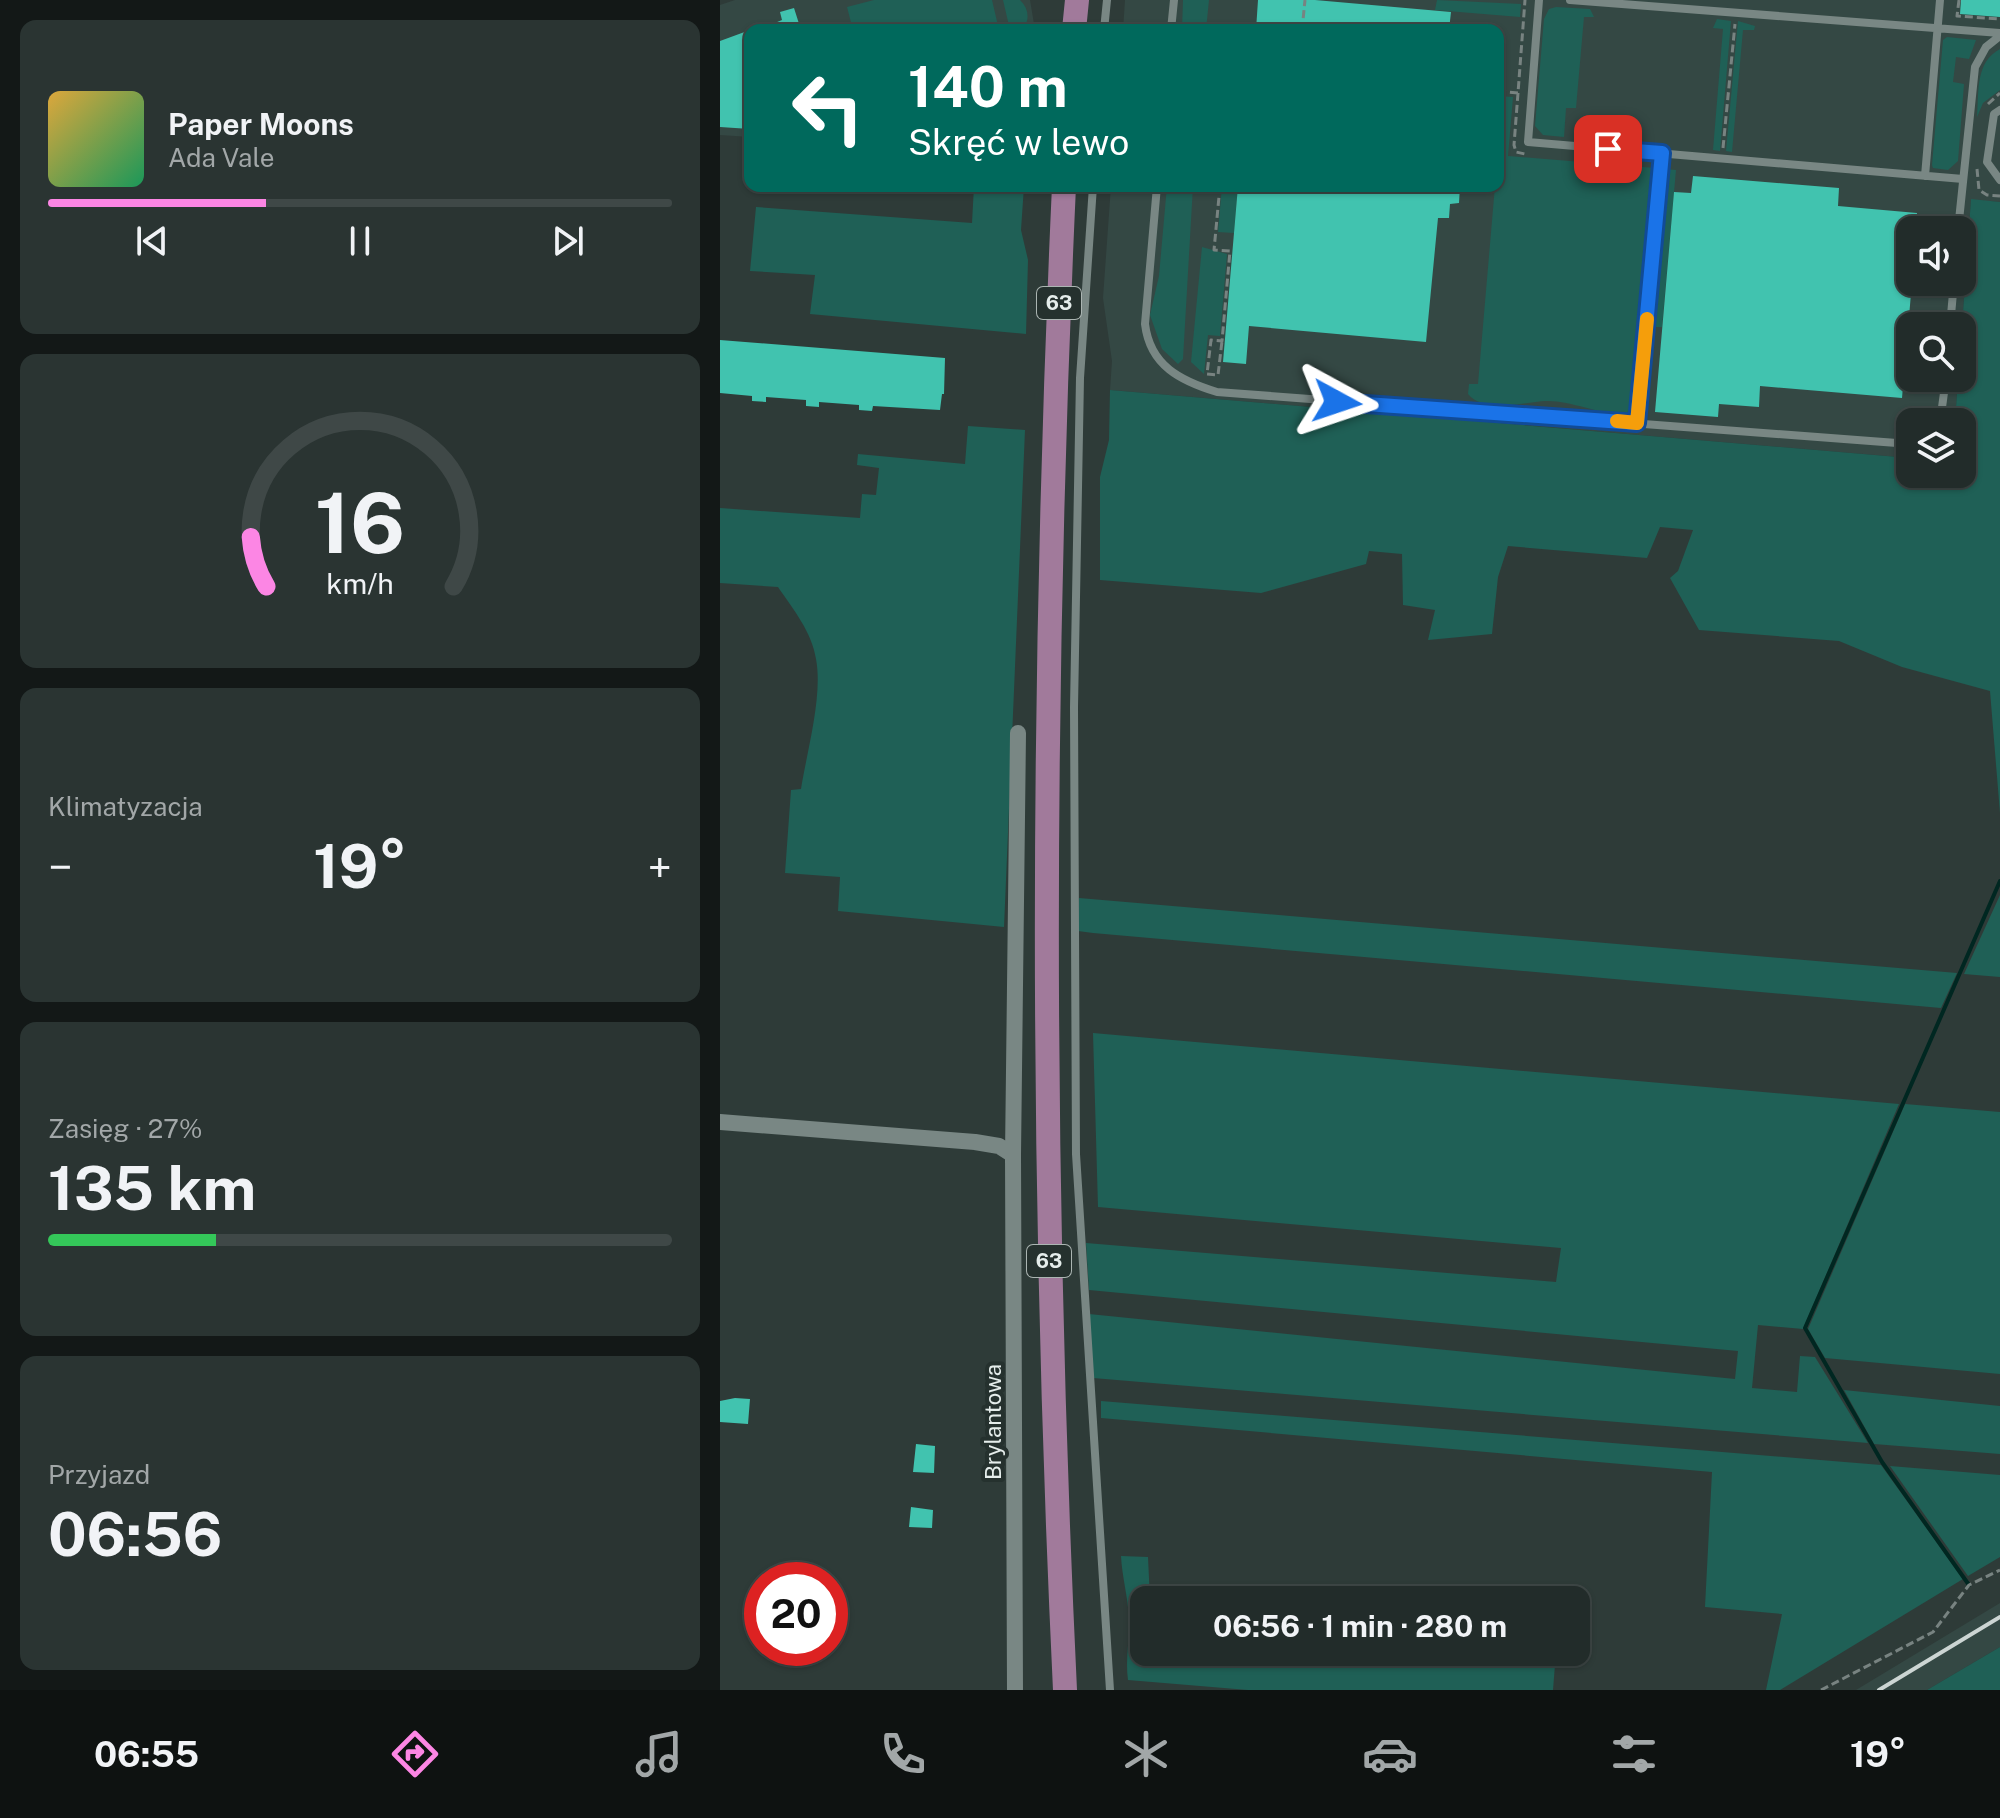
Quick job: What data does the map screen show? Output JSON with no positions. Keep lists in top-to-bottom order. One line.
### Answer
{"streets":{"main road":["63"],"street":["Brylantowa"]},"page":{"turn":["140 m","Skręć w lewo"],"song":["Paper Moons","Ada Vale"],"tile":["Klimatyzacja",["Zasięg · 27%","135 km"],["Przyjazd","06:56"]],"heat":["−","19°","+"],"limit":"20","trip":"06:56 · 1 min · 280 m","tabs":["06:55","19°"],"gauge":["16","km/h"]}}
